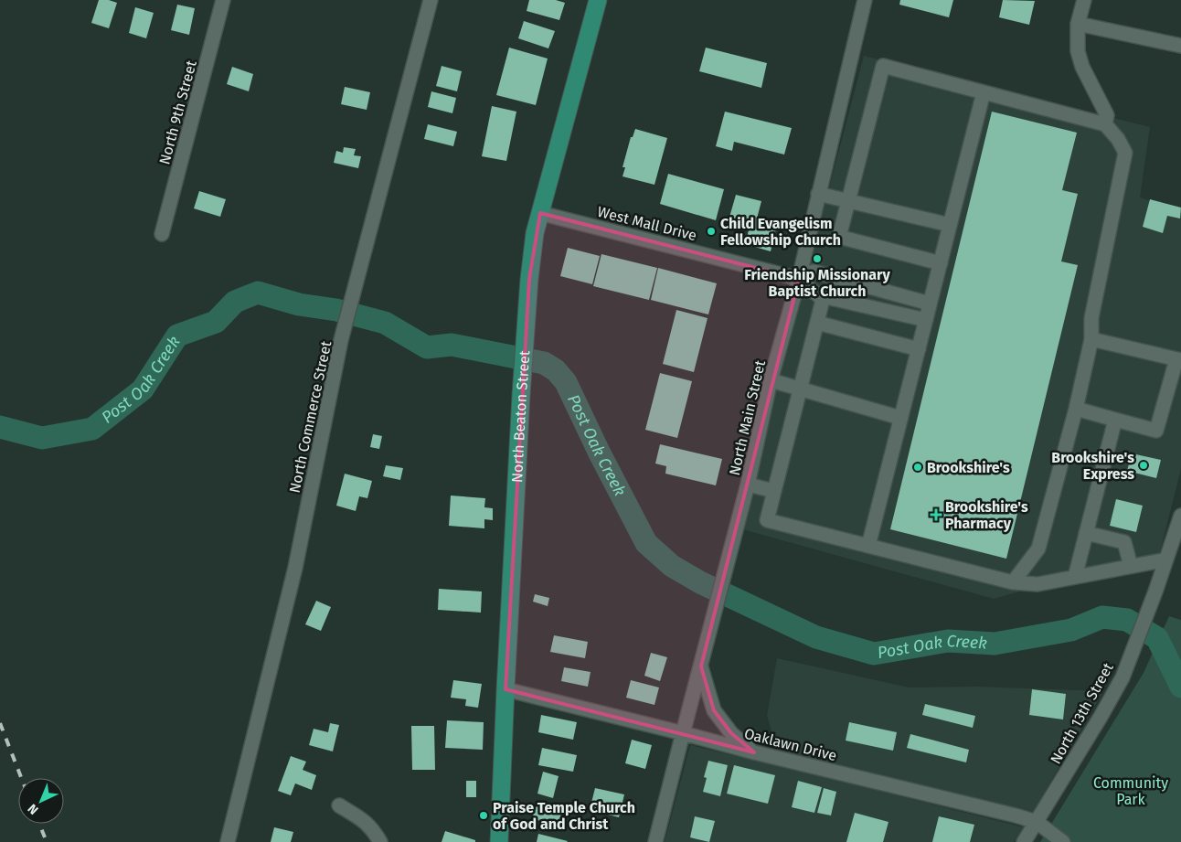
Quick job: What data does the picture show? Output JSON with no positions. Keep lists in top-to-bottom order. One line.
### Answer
{"streets":{"main road":["North Beaton Street"],"street":["North 9th Street","West Mall Drive","North Commerce Street","North Main Street","North 13th Street","Oaklawn Drive"]},"crossings":[["West Mall Drive","North Beaton Street"],["West Mall Drive","North Main Street"],["North Beaton Street","Oaklawn Drive"],["North Main Street","Oaklawn Drive"],["North 13th Street","Oaklawn Drive"]],"water":["Post Oak Creek"],"parks":["Community Park"],"places":{"other":["Child Evangelism Fellowship Church","Friendship Missionary Baptist Church","Brookshire's Express","Brookshire's","Praise Temple Church of God and Christ"],"health":["Brookshire's Pharmacy"]},"north":"bottom left"}
